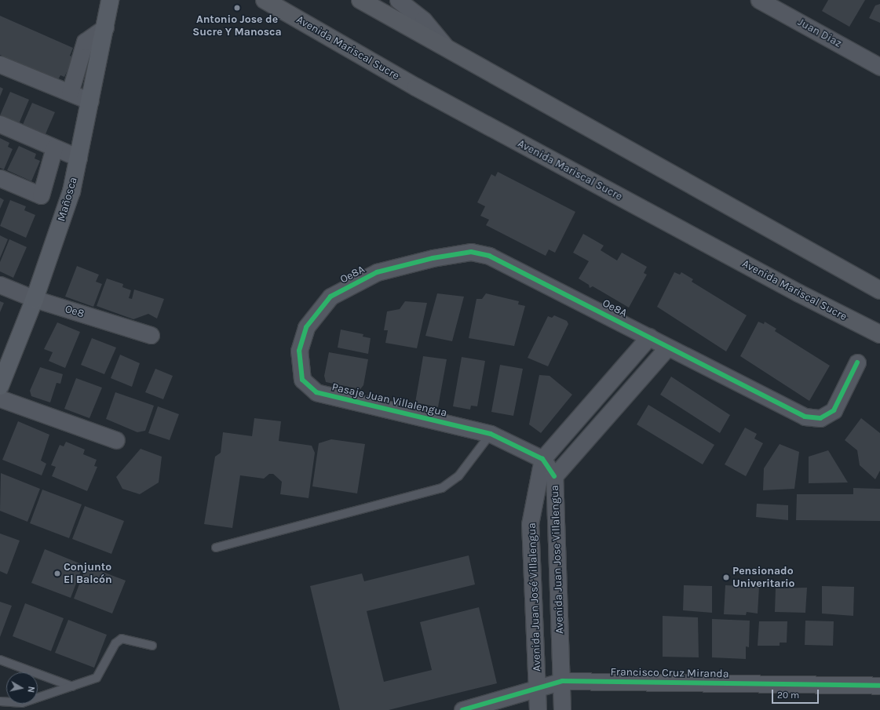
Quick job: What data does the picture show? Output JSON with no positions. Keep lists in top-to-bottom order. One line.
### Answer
{"streets":{"main road":["Avenida Mariscal Sucre"],"street":["Juan Diaz","Mañosca","Oe8A","Oe8","Pasaje Juan Villalengua","Avenida Juan Jose Villalengua","Avenida Juan José Villalengua","Francisco Cruz Miranda"]},"crossings":[["Mañosca","Oe8"],["Oe8A","Pasaje Juan Villalengua"],["Oe8A","Avenida Juan Jose Villalengua"],["Pasaje Juan Villalengua","Avenida Juan José Villalengua"],["Avenida Juan Jose Villalengua","Francisco Cruz Miranda"],["Avenida Juan José Villalengua","Francisco Cruz Miranda"]],"places":["Antonio Jose de Sucre Y Manosca","Conjunto El Balcón","Pensionado Univeritario"],"scale_bar":"20 m","north":"right"}
